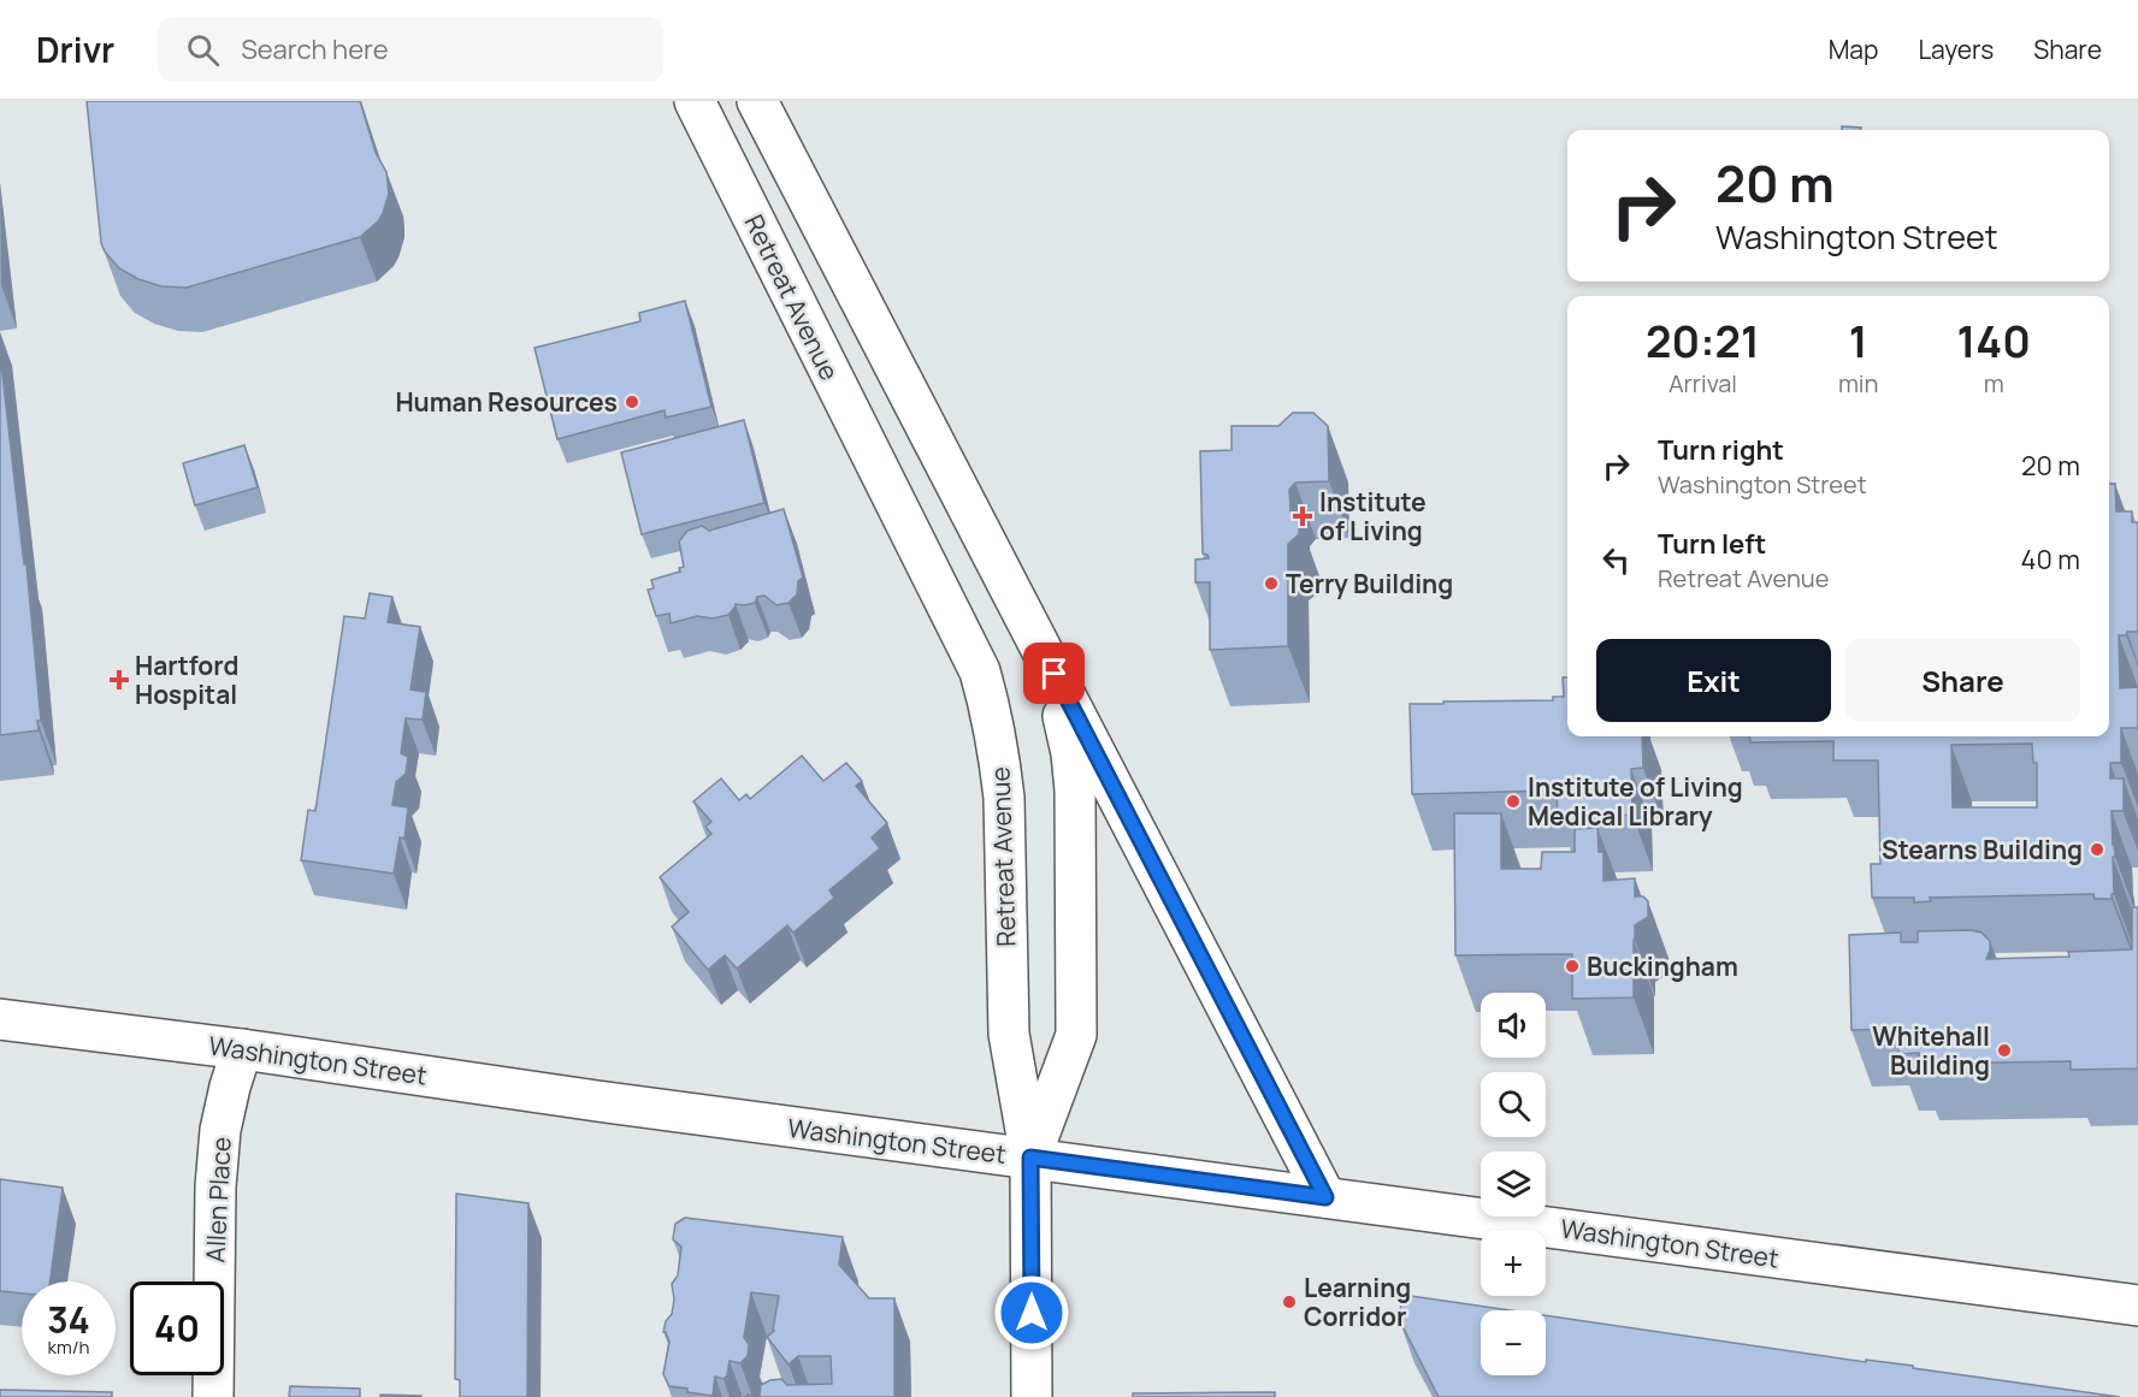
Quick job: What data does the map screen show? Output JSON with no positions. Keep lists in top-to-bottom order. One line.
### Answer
{"streets":{"main road":["Retreat Avenue","Washington Street","Allen Place"]},"crossings":[["Retreat Avenue","Washington Street"],["Washington Street","Allen Place"]],"places":{"other":["Human Resources","Terry Building","Institute of Living Medical Library","Stearns Building","Buckingham","Whitehall Building","Learning Corridor"],"health":["Institute of Living","Hartford Hospital"]},"page":{"header":"Drivr","search":"Search here","nav":["Map","Layers","Share"],"turn":["20 m","Washington Street"],"eta":["20:21","Arrival","1","min","140","m"],"list":[{"name":"Turn right","note":"Washington Street","value":"20 m"},{"name":"Turn left","note":"Retreat Avenue","value":"40 m"}],"buttons":["Exit","Share"],"map_buttons":["+","−"],"speed":"34 km/h","limit":"40"}}
